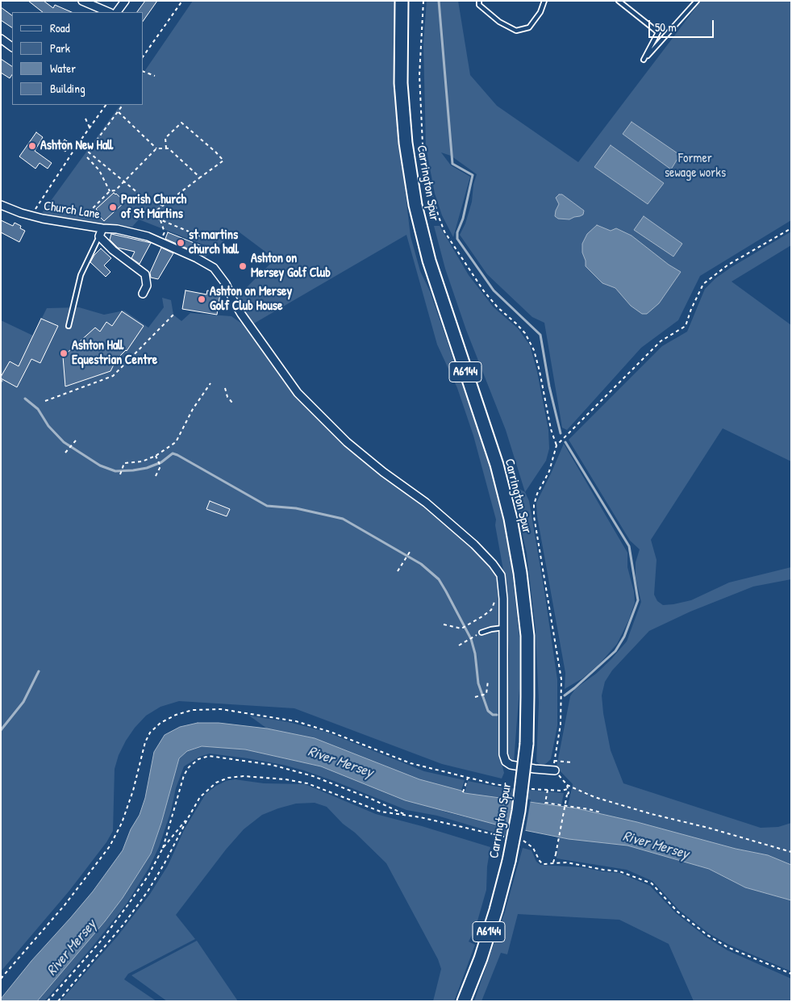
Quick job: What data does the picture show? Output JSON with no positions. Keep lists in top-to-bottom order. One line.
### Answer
{"streets":{"main road":["Carrington Spur","A6144"],"street":["Church Lane"]},"water":["River Mersey"],"parks":["Former sewage works"],"places":["Ashton New Hall","Parish Church of St Martins","st martins church hall","Ashton on Mersey Golf Club","Ashton on Mersey Golf Club House","Ashton Hall Equestrian Centre"],"legend":["Road","Park","Water","Building"],"scale_bar":"50 m"}
